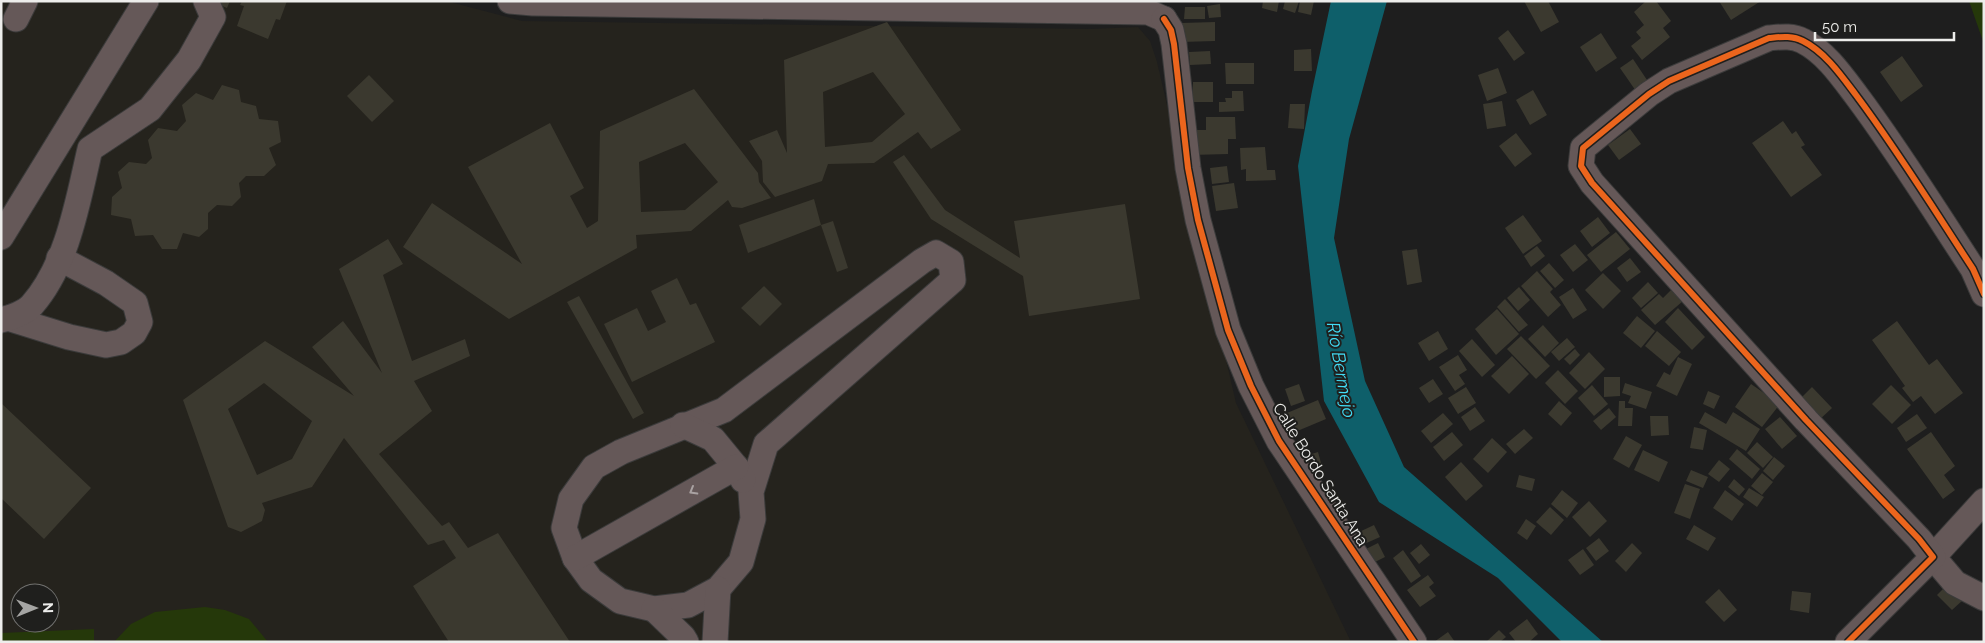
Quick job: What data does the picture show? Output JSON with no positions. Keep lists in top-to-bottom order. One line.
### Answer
{"streets":{"street":["Calle Bordo Santa Ana"]},"water":["Río Bermejo"],"scale_bar":"50 m","north":"right"}
